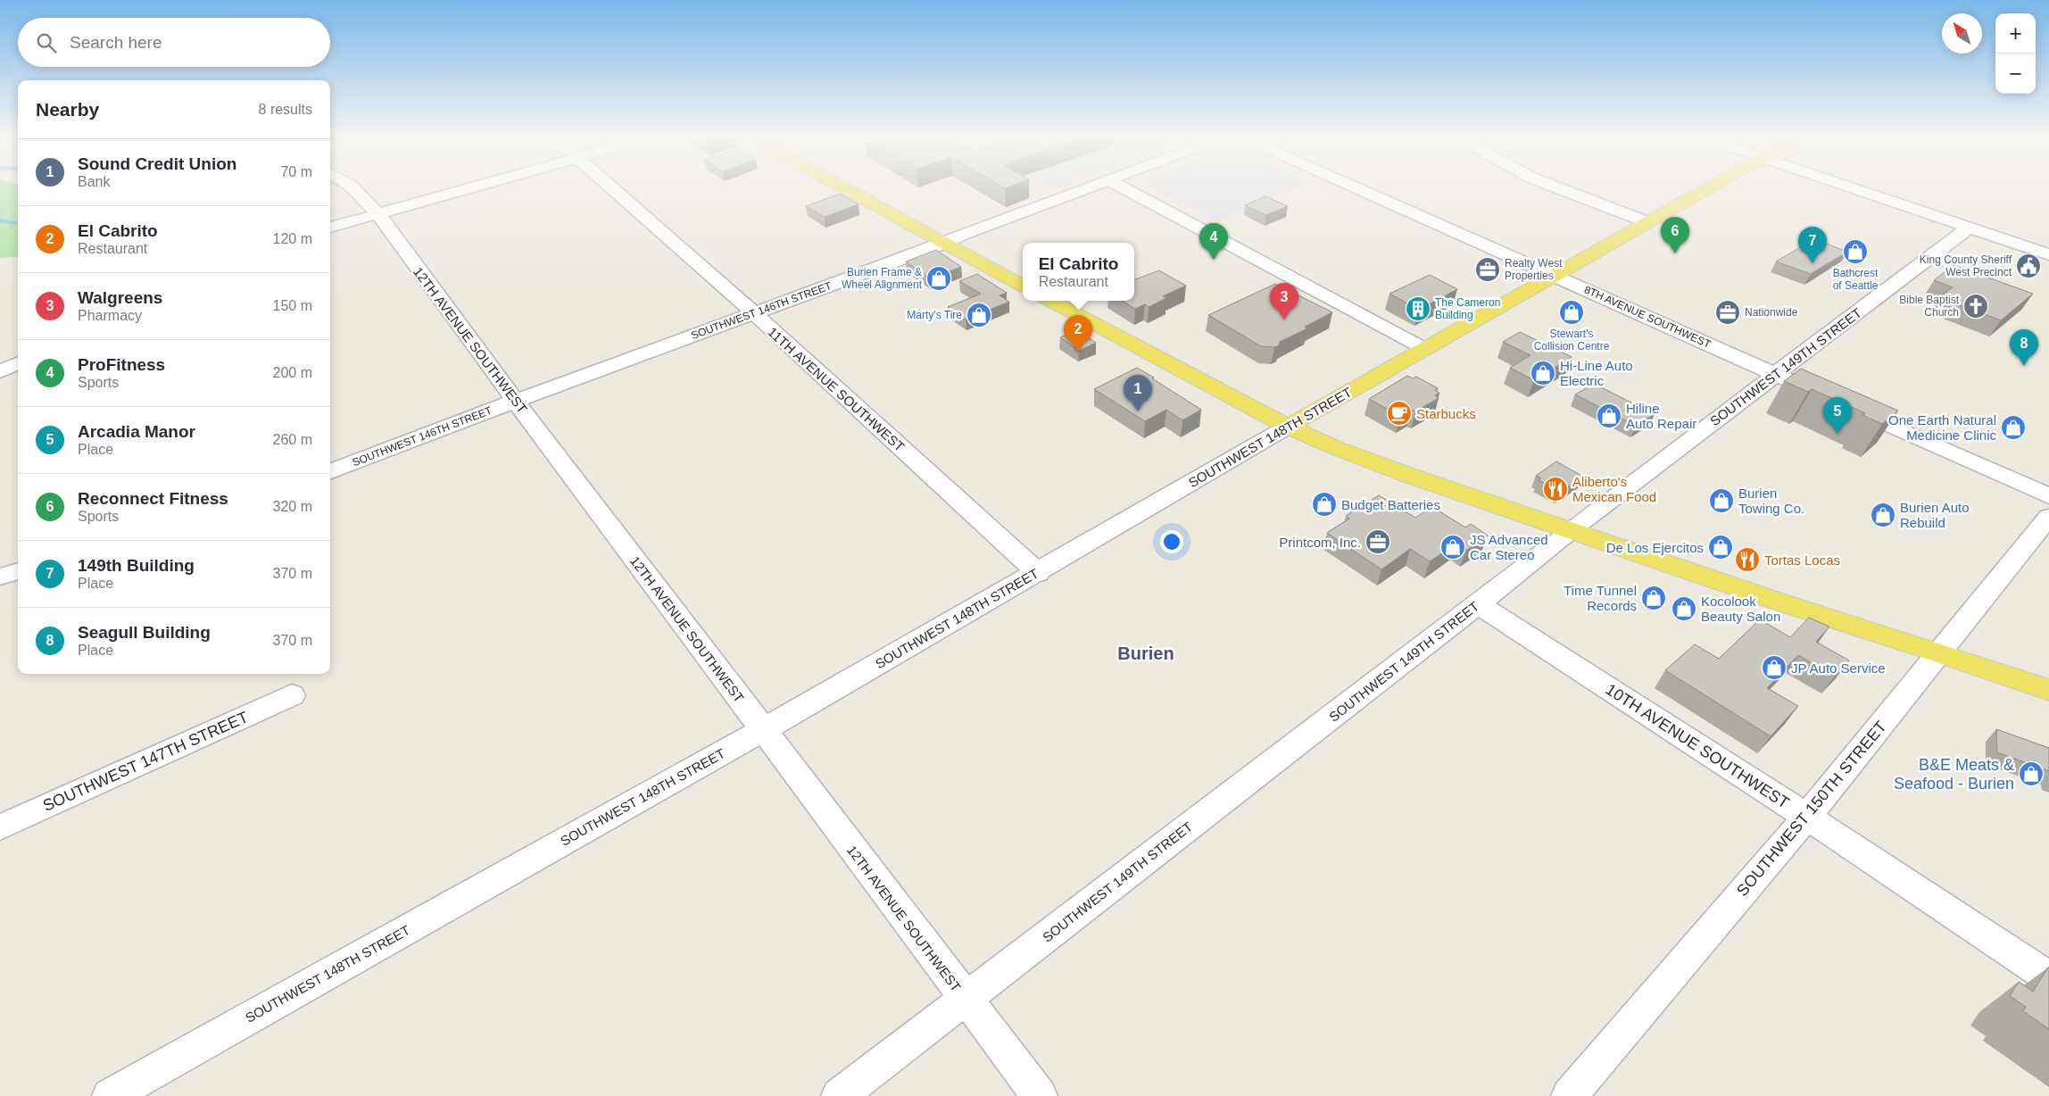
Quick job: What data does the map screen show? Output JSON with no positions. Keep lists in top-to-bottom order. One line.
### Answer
{"streets":{"main road":["SOUTHWEST 148TH STREET"],"street":["SOUTHWEST 146TH STREET","8TH AVENUE SOUTHWEST","12TH AVENUE SOUTHWEST","SOUTHWEST 149TH STREET","11TH AVENUE SOUTHWEST","10TH AVENUE SOUTHWEST","SOUTHWEST 147TH STREET","SOUTHWEST 150TH STREET"]},"crossings":[["SOUTHWEST 146TH STREET","12TH AVENUE SOUTHWEST"],["SOUTHWEST 146TH STREET","11TH AVENUE SOUTHWEST"],["8TH AVENUE SOUTHWEST","SOUTHWEST 149TH STREET"],["8TH AVENUE SOUTHWEST","SOUTHWEST 148TH STREET"],["12TH AVENUE SOUTHWEST","SOUTHWEST 149TH STREET"],["12TH AVENUE SOUTHWEST","SOUTHWEST 148TH STREET"],["SOUTHWEST 149TH STREET","10TH AVENUE SOUTHWEST"],["11TH AVENUE SOUTHWEST","SOUTHWEST 148TH STREET"],["10TH AVENUE SOUTHWEST","SOUTHWEST 150TH STREET"]],"districts":["Burien"],"places":{"shop":["Bathcrest of Seattle","Burien Frame & Wheel Alignment","Stewart's Collision Centre","Marty's Tire","Hi-Line Auto Electric","Hiline Auto Repair","One Earth Natural Medicine Clinic","Burien Towing Co.","Budget Batteries","Burien Auto Rebuild","JS Advanced Car Stereo","De Los Ejercitos","Time Tunnel Records","Kocolook Beauty Salon","JP Auto Service","B&E Meats & Seafood - Burien"],"public building":["King County Sheriff West Precinct"],"office":["Realty West Properties","Nationwide","Printcom, Inc."],"church":["Bible Baptist Church"],"building":["The Cameron Building"],"cafe":["Starbucks"],"restaurant":["Aliberto's Mexican Food","Tortas Locas"]},"north":"top left","page":{"map_buttons":["+","−"],"search":"Search here","heading":["Nearby","8 results"],"list":[{"mark":"1","name":"Sound Credit Union","note":"Bank","value":"70 m"},{"mark":"2","name":"El Cabrito","note":"Restaurant","value":"120 m"},{"mark":"3","name":"Walgreens","note":"Pharmacy","value":"150 m"},{"mark":"4","name":"ProFitness","note":"Sports","value":"200 m"},{"mark":"5","name":"Arcadia Manor","note":"Place","value":"260 m"},{"mark":"6","name":"Reconnect Fitness","note":"Sports","value":"320 m"},{"mark":"7","name":"149th Building","note":"Place","value":"370 m"},{"mark":"8","name":"Seagull Building","note":"Place","value":"370 m"}],"pins":["6","4","7","3","2","8","1","5"],"popup":["El Cabrito","Restaurant"]}}
